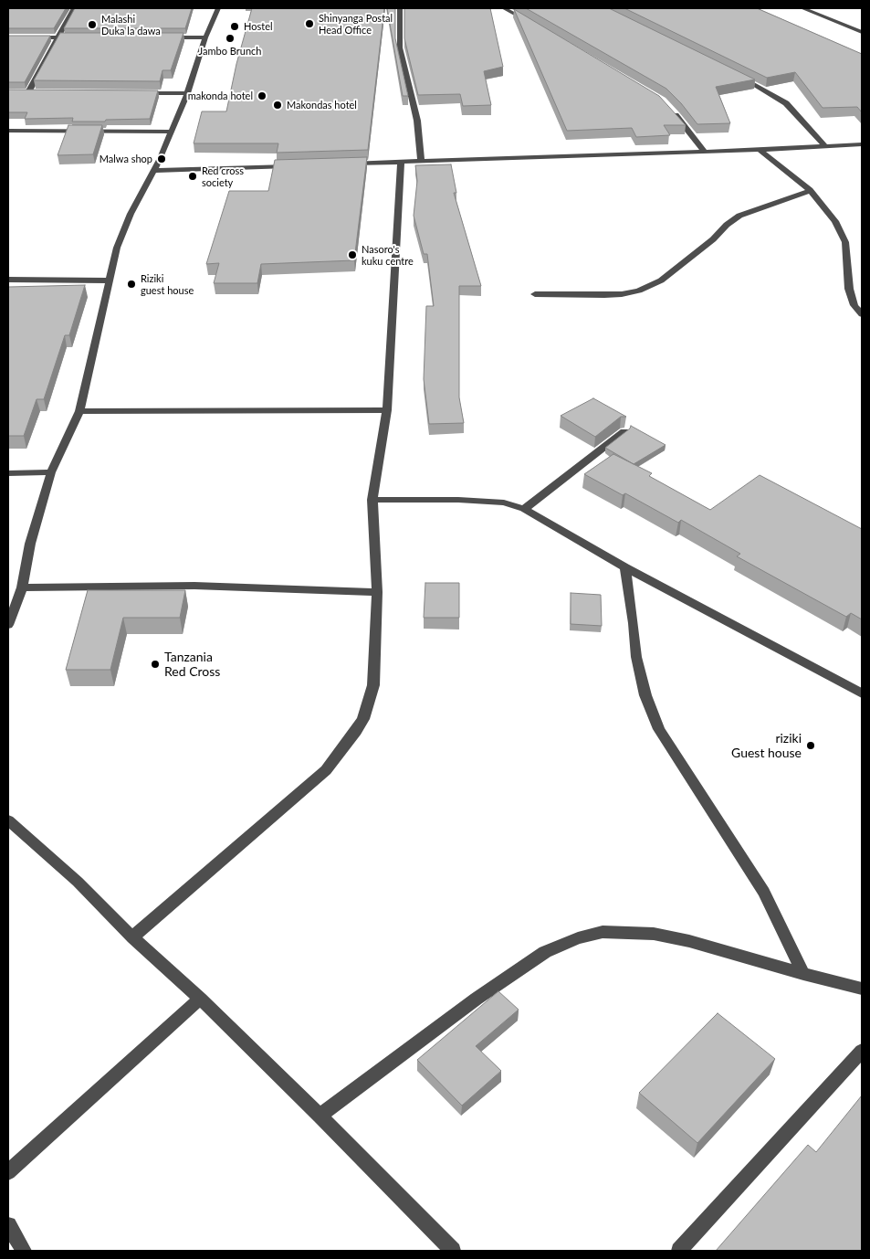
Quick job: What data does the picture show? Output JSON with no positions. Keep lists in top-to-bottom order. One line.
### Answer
{"places":["Shinyanga Postal Head Office","Malashi Duka la dawa","Hostel","Jambo Brunch","makonda hotel","Makondas hotel","Malwa shop","Red cross society","Nasoro's kuku centre","Riziki guest house","Tanzania Red Cross","riziki Guest house"]}
